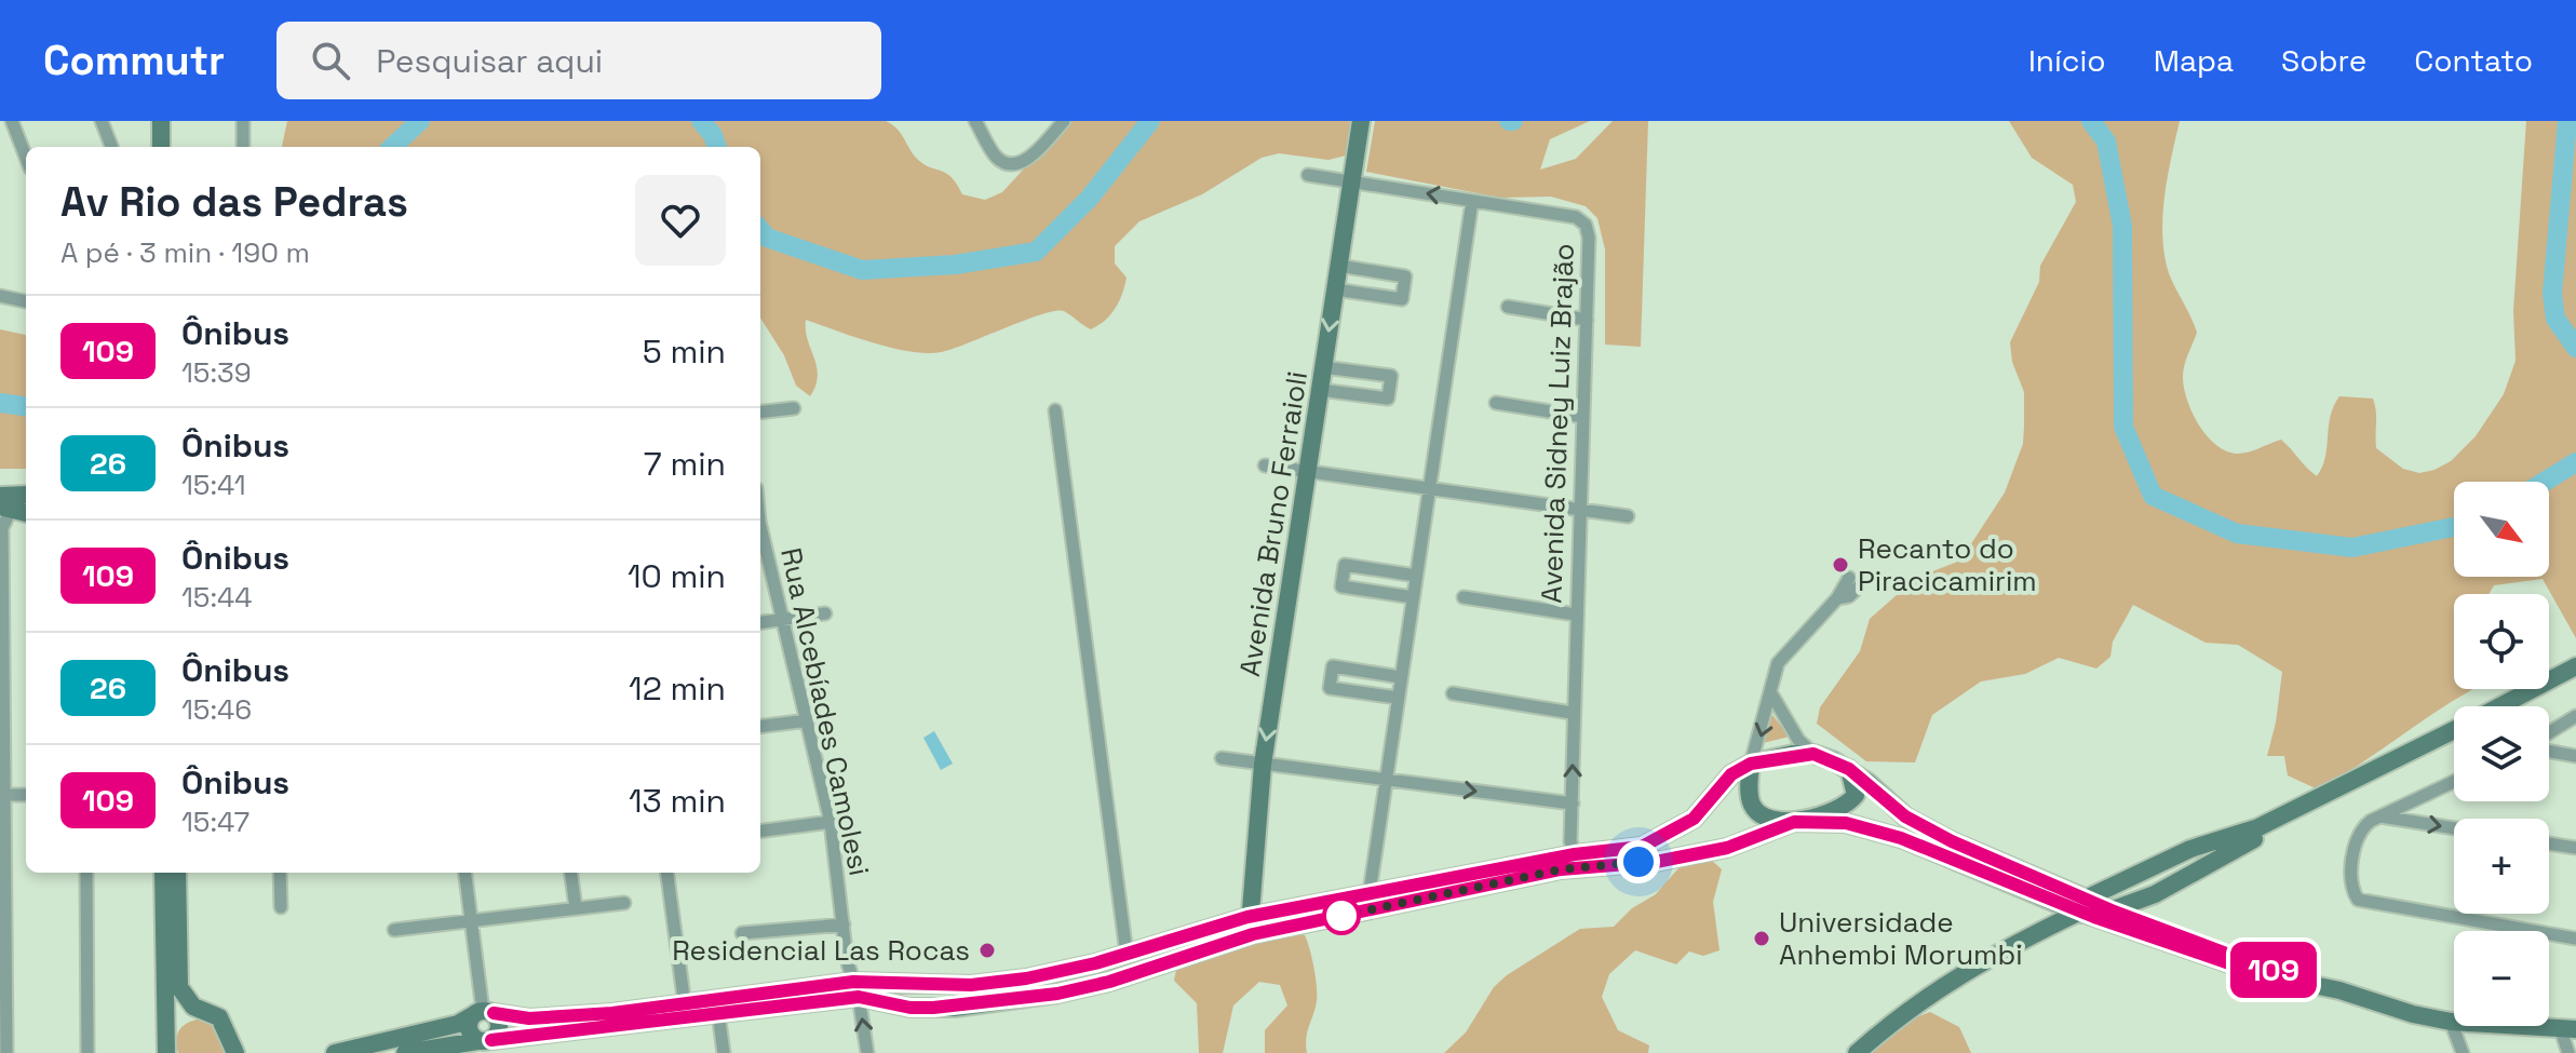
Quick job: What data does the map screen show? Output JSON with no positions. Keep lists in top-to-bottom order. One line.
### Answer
{"streets":{"street":["Avenida Sidney Luiz Brajão","Avenida Bruno Ferraioli","Rua Alcebíades Camolesi"]},"crossings":[["Avenida Sidney Luiz Brajão","Avenida Bruno Ferraioli"]],"places":["Recanto do Piracicamirim","Universidade Anhembi Morumbi","Residencial Las Rocas"],"lines":["bus line 109"],"north":"bottom right","page":{"header":"Commutr","search":"Pesquisar aqui","nav":["Início","Mapa","Sobre","Contato"],"on_map":"109","heading":["Av Rio das Pedras","A pé · 3 min · 190 m"],"list":[{"mark":"109","name":"Ônibus","note":"15:39","value":"5 min"},{"mark":"26","name":"Ônibus","note":"15:41","value":"7 min"},{"mark":"109","name":"Ônibus","note":"15:44","value":"10 min"},{"mark":"26","name":"Ônibus","note":"15:46","value":"12 min"},{"mark":"109","name":"Ônibus","note":"15:47","value":"13 min"}],"map_buttons":["+","−"]}}
